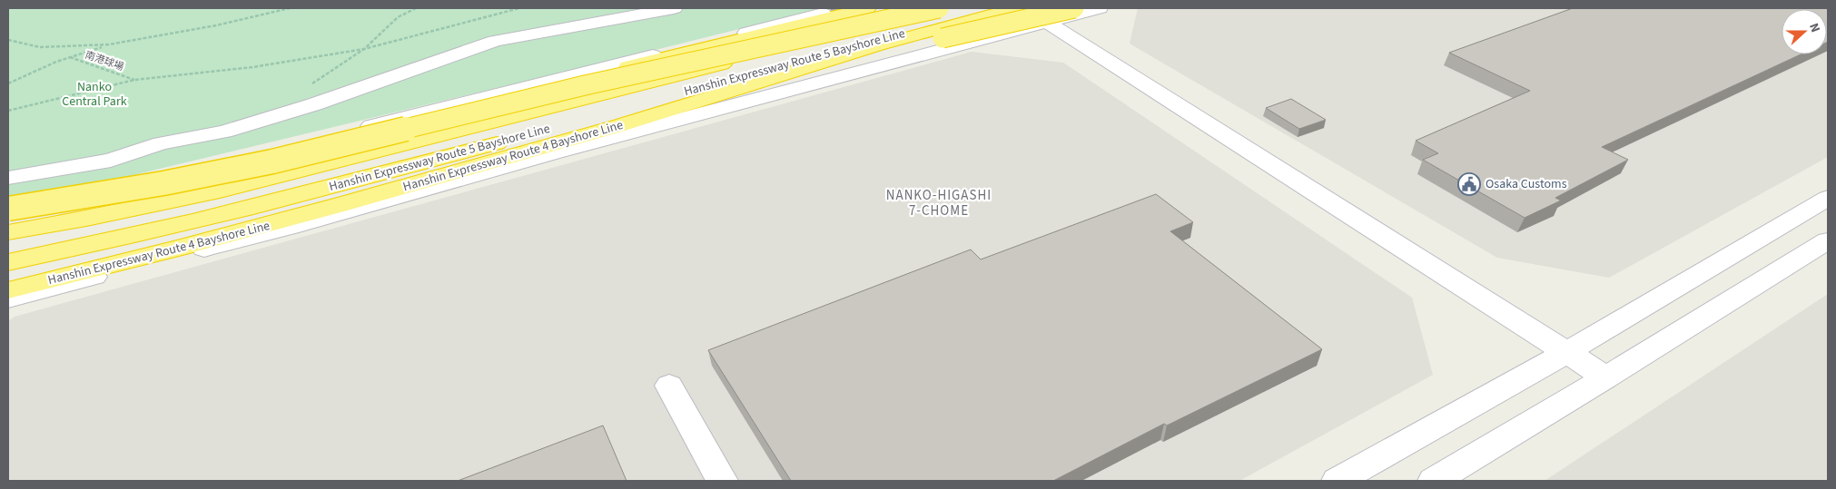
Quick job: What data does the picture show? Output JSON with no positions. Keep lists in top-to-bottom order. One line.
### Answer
{"streets":{"highway":["Hanshin Expressway Route 5 Bayshore Line","Hanshin Expressway Route 4 Bayshore Line"],"path":["南港球場"]},"districts":["NANKO-HIGASHI 7-CHOME"],"parks":["Nanko Central Park"],"places":{"public building":["Osaka Customs"]},"north":"right"}
